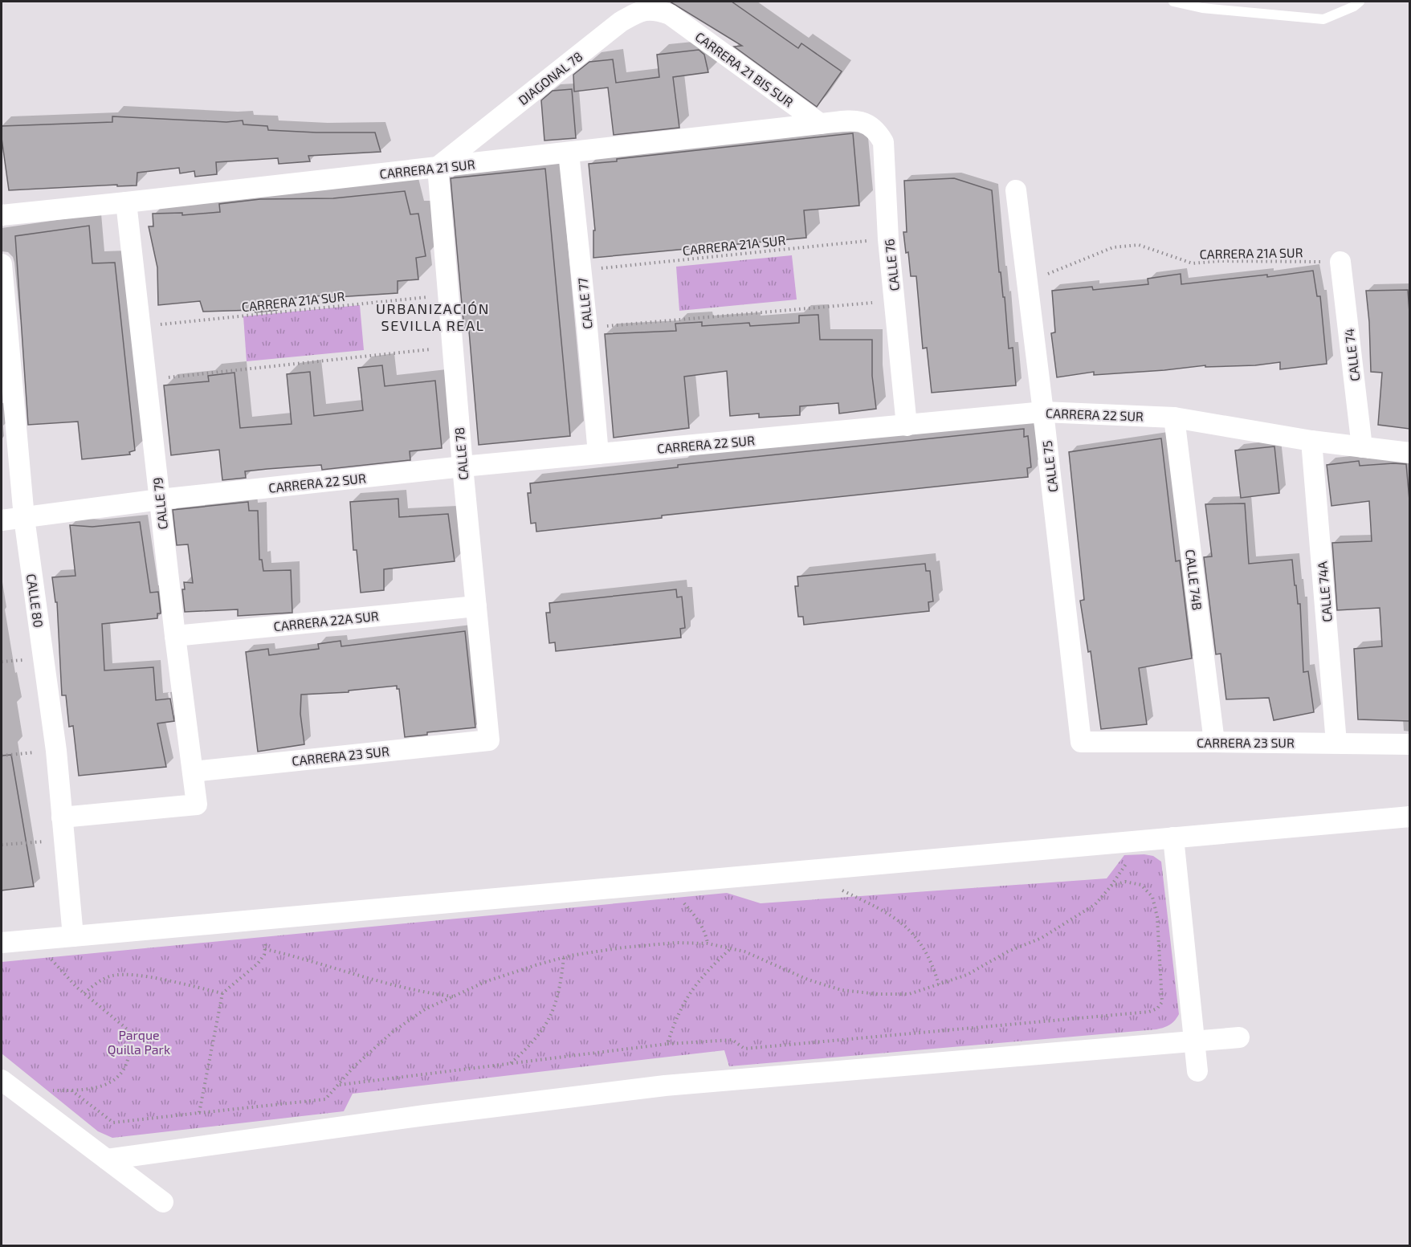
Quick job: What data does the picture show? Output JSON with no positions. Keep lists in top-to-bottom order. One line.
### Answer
{"streets":{"street":["CARRERA 21 BIS SUR","DIAGONAL 78","CARRERA 21 SUR","CALLE 76","CALLE 77","CALLE 74","CARRERA 22 SUR","CALLE 78","CALLE 75","CALLE 79","CALLE 74B","CALLE 74A","CALLE 80","CARRERA 22A SUR","CARRERA 23 SUR"],"path":["CARRERA 21A SUR"]},"crossings":[["CARRERA 21 BIS SUR","DIAGONAL 78"],["CARRERA 21 BIS SUR","CARRERA 21 SUR"],["DIAGONAL 78","CARRERA 21 SUR"],["DIAGONAL 78","CALLE 78"],["CARRERA 21 SUR","CALLE 76"],["CARRERA 21 SUR","CALLE 77"],["CARRERA 21 SUR","CALLE 78"],["CARRERA 21 SUR","CALLE 79"],["CARRERA 21A SUR","CALLE 76"],["CARRERA 21A SUR","CALLE 77"],["CARRERA 21A SUR","CALLE 74"],["CARRERA 21A SUR","CALLE 78"],["CARRERA 21A SUR","CALLE 75"],["CARRERA 21A SUR","CALLE 79"],["CALLE 76","CARRERA 22 SUR"],["CALLE 77","CARRERA 22 SUR"],["CALLE 74","CARRERA 22 SUR"],["CARRERA 22 SUR","CALLE 78"],["CARRERA 22 SUR","CALLE 75"],["CARRERA 22 SUR","CALLE 79"],["CARRERA 22 SUR","CALLE 74B"],["CARRERA 22 SUR","CALLE 74A"],["CARRERA 22 SUR","CALLE 80"],["CALLE 78","CARRERA 22A SUR"],["CALLE 78","CARRERA 23 SUR"],["CALLE 75","CARRERA 23 SUR"],["CALLE 79","CALLE 80"],["CALLE 79","CARRERA 22A SUR"],["CALLE 79","CARRERA 23 SUR"],["CALLE 74B","CARRERA 23 SUR"],["CALLE 74A","CARRERA 23 SUR"]],"districts":["URBANIZACIÓN SEVILLA REAL"],"parks":["Parque Quilla Park"]}
